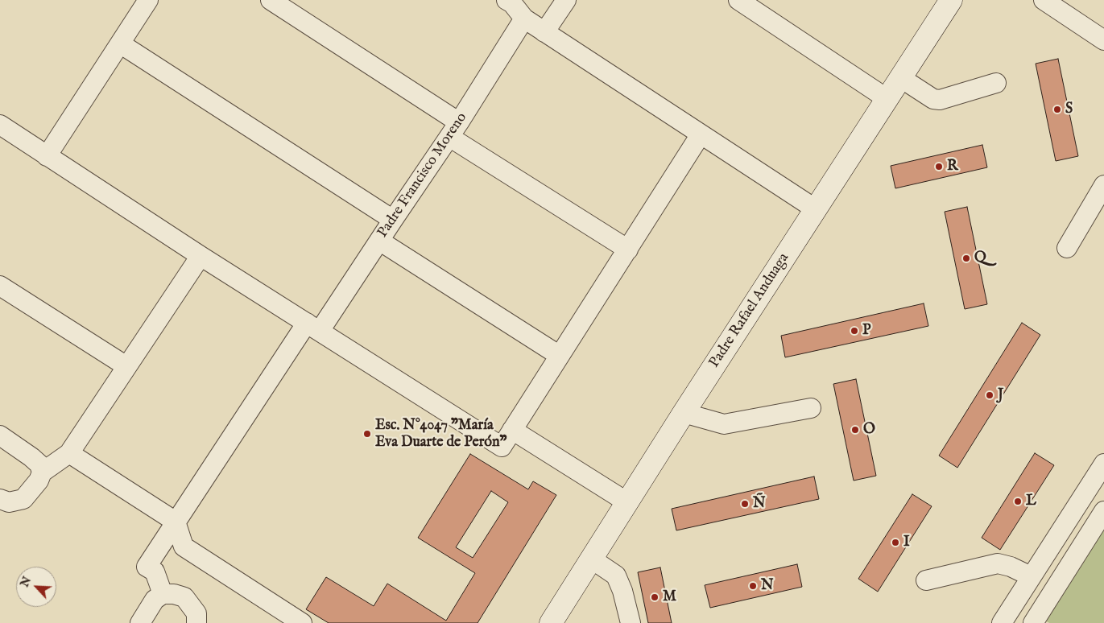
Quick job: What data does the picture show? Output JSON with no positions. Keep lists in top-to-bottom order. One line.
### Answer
{"streets":{"street":["Padre Francisco Moreno","Padre Rafael Anduaga"]},"places":["S","R","Q","P","J","O","Esc. N°4047 \"María Eva Duarte de Perón\"","L","Ñ","I","N","M"],"north":"top left"}
